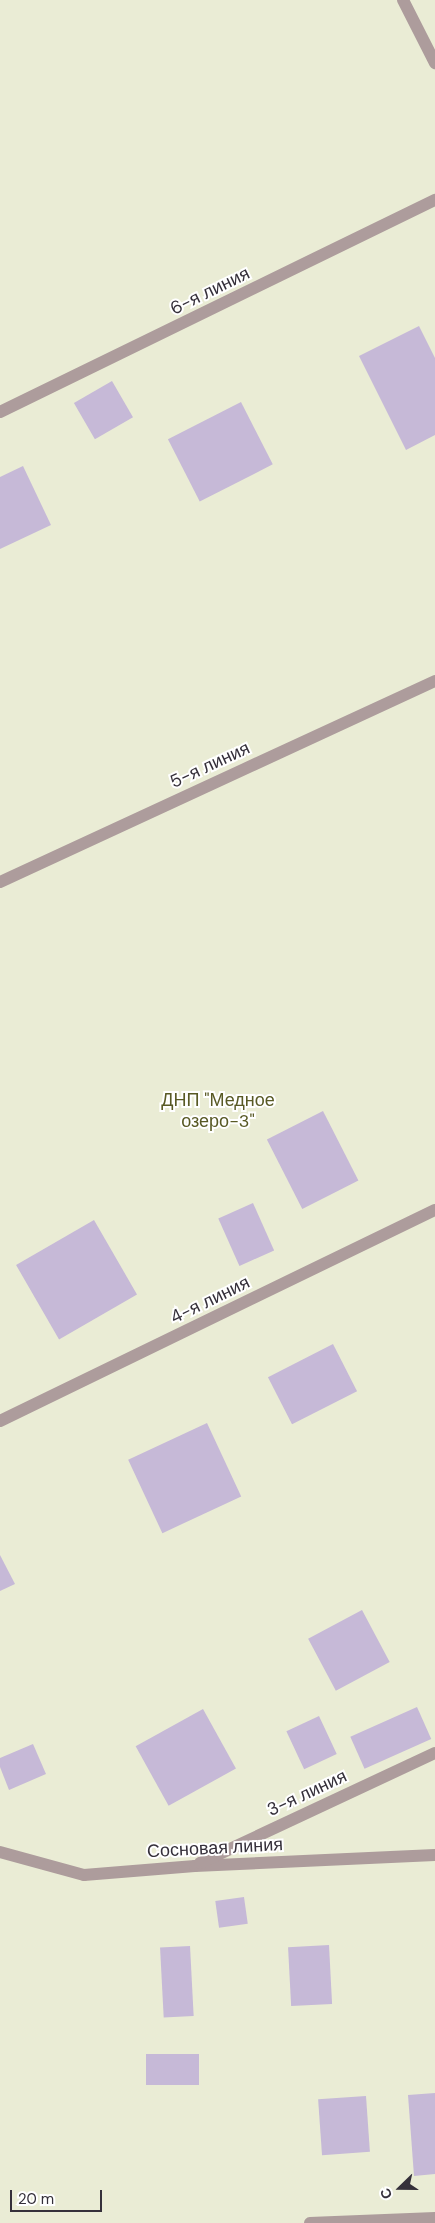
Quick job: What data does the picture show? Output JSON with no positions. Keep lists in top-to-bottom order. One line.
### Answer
{"streets":{"street":["6-я линия","5-я линия","4-я линия","3-я линия","Сосновая линия"]},"crossings":[["3-я линия","Сосновая линия"]],"parks":["ДНП \"Медное озеро-3\""],"scale_bar":"20 m","north":"left"}
